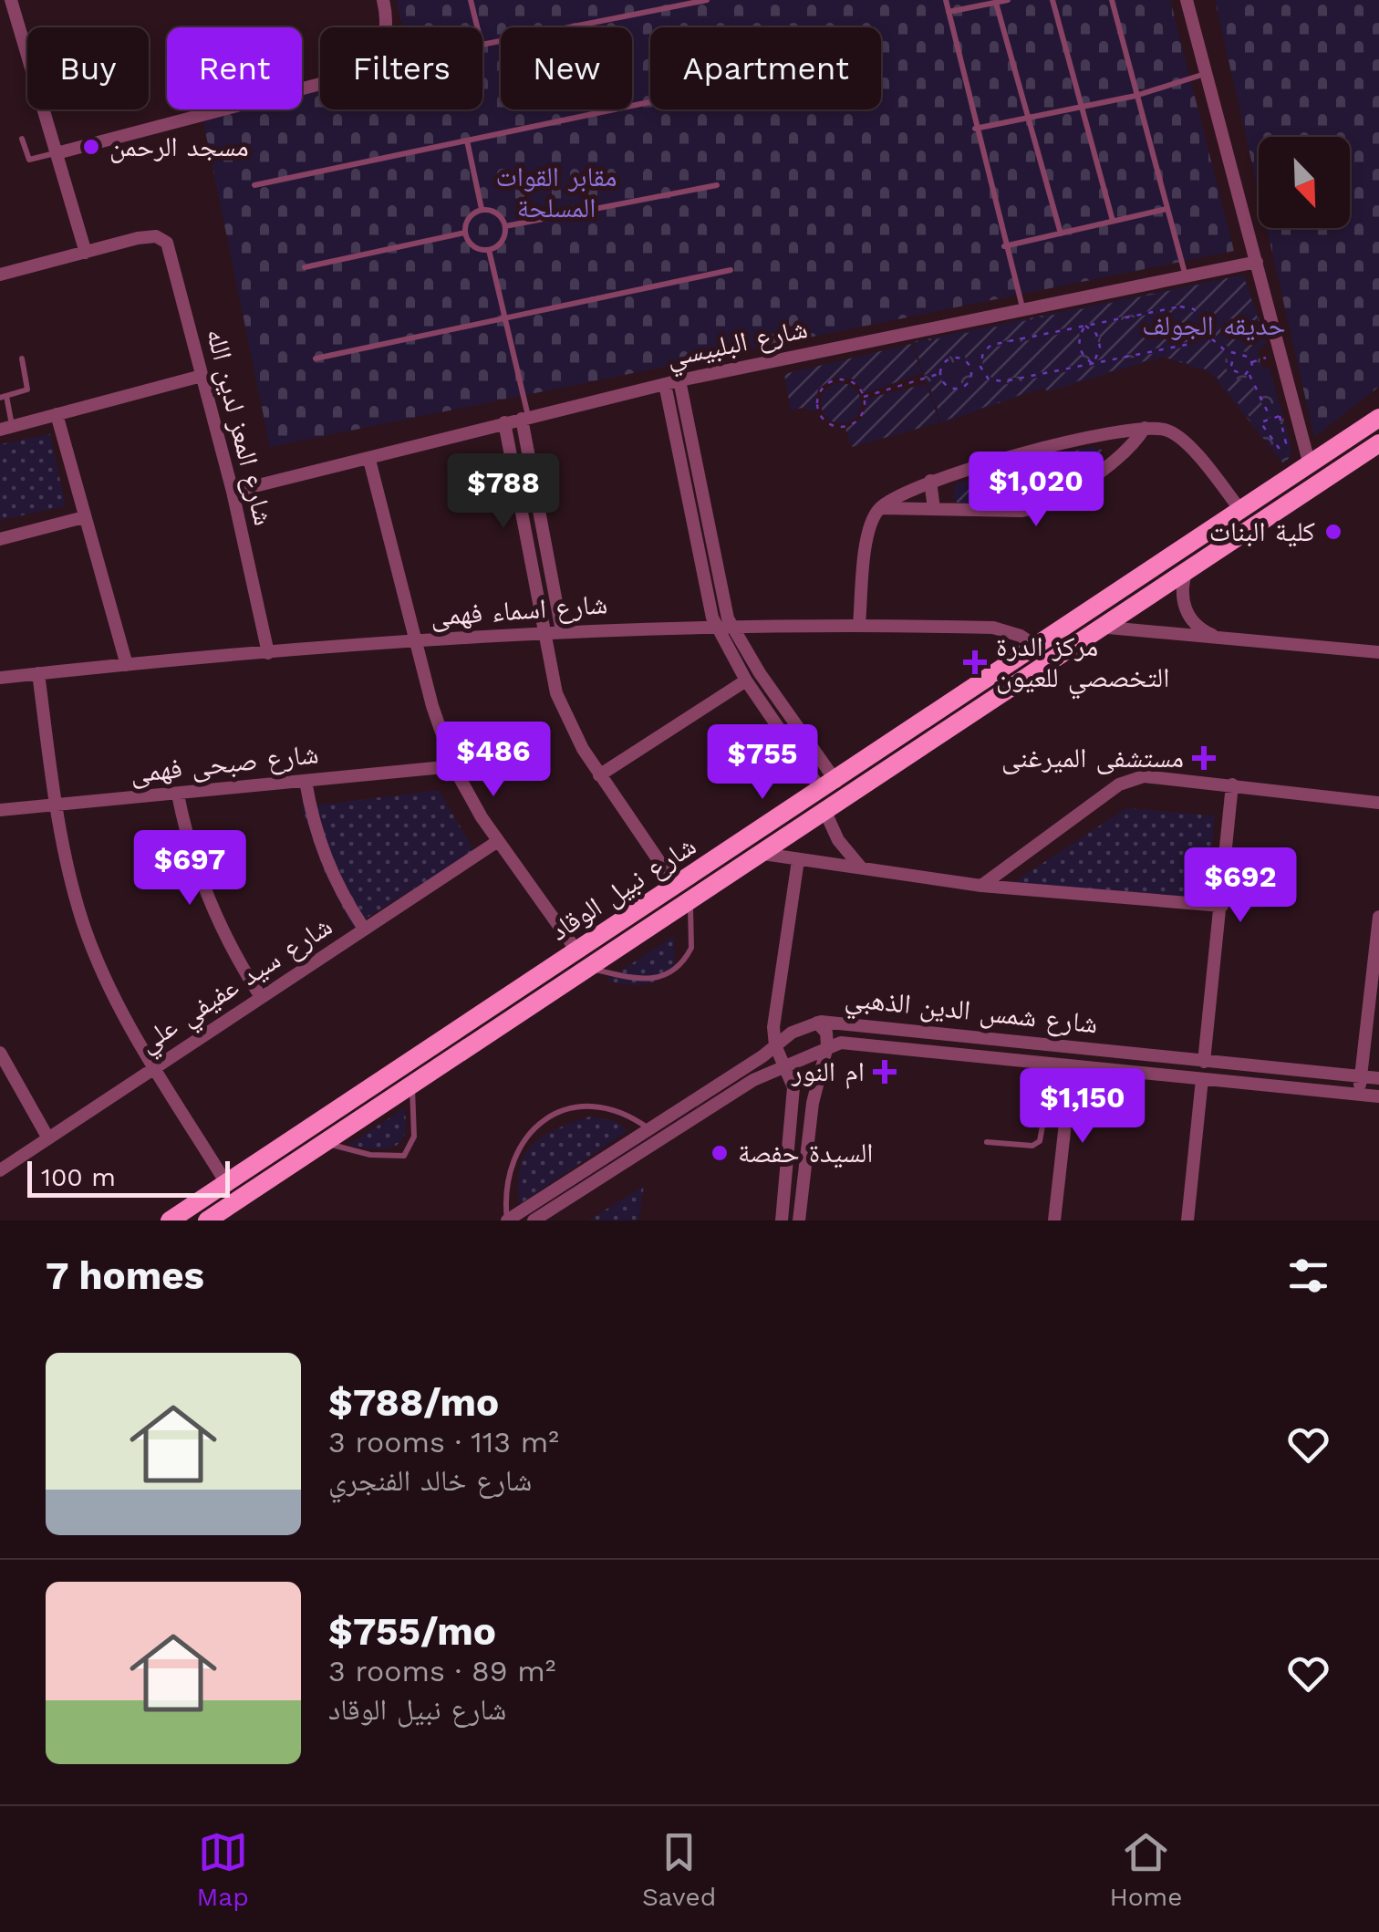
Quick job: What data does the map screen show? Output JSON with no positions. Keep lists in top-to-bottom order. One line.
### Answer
{"streets":{"street":["شارع البلبيسي","شارع المعز لدين الله","شارع اسماء فهمى","شارع صبحى فهمى","شارع نبيل الوقاد","شارع سيد عفيفي علي","شارع شمس الدين الذهبي"]},"crossings":[["شارع البلبيسي","شارع المعز لدين الله"],["شارع المعز لدين الله","شارع اسماء فهمى"],["شارع اسماء فهمى","شارع نبيل الوقاد"]],"parks":["مقابر القوات المسلحة","حديقه الجولف"],"places":{"other":["مسجد الرحمن","كلية البنات","السيدة حفصة"],"health":["مركز الدرة التخصصي للعيون","مستشفى الميرغنى","ام النور"]},"scale_bar":"100 m","north":"bottom right","page":{"chip":["Buy","Rent","Filters","New","Apartment"],"price":["$1,020","$788","$486","$755","$697","$692","$1,150"],"scale":"100 m","heading":"7 homes","list":[{"name":"$788/mo","note":"3 rooms · 113 m² · شارع خالد الفنجري"},{"name":"$755/mo","note":"3 rooms · 89 m² · شارع نبيل الوقاد"}],"tabs":["Map","Saved","Home"]}}
